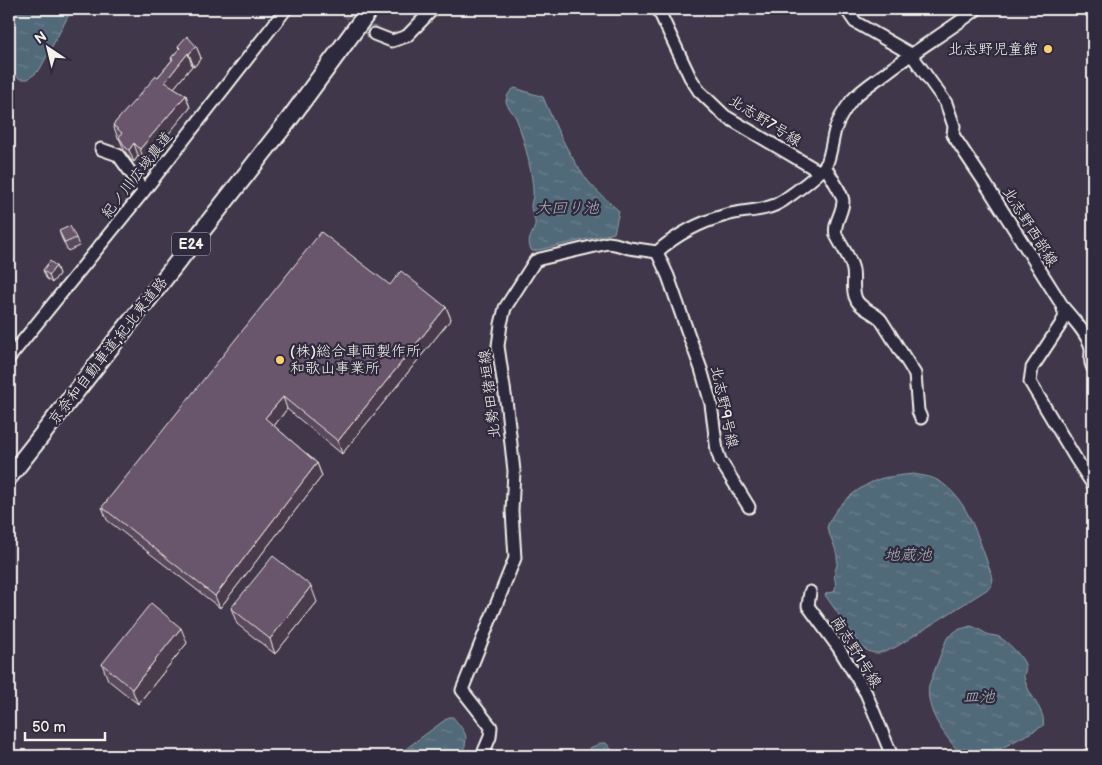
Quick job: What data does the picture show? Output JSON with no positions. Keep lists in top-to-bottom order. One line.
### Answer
{"streets":{"highway":["E24","京奈和自動車道;紀北東道路"],"street":["北志野7号線","紀ノ川広域農道","北志野西部線","北勢田猪垣線","北志野9号線","南志野1号線"]},"crossings":[["北勢田猪垣線","北志野9号線"]],"water":["大回り池","地蔵池","皿池"],"places":["北志野児童館","(株)総合車両製作所 和歌山事業所"],"scale_bar":"50 m","north":"top left"}
